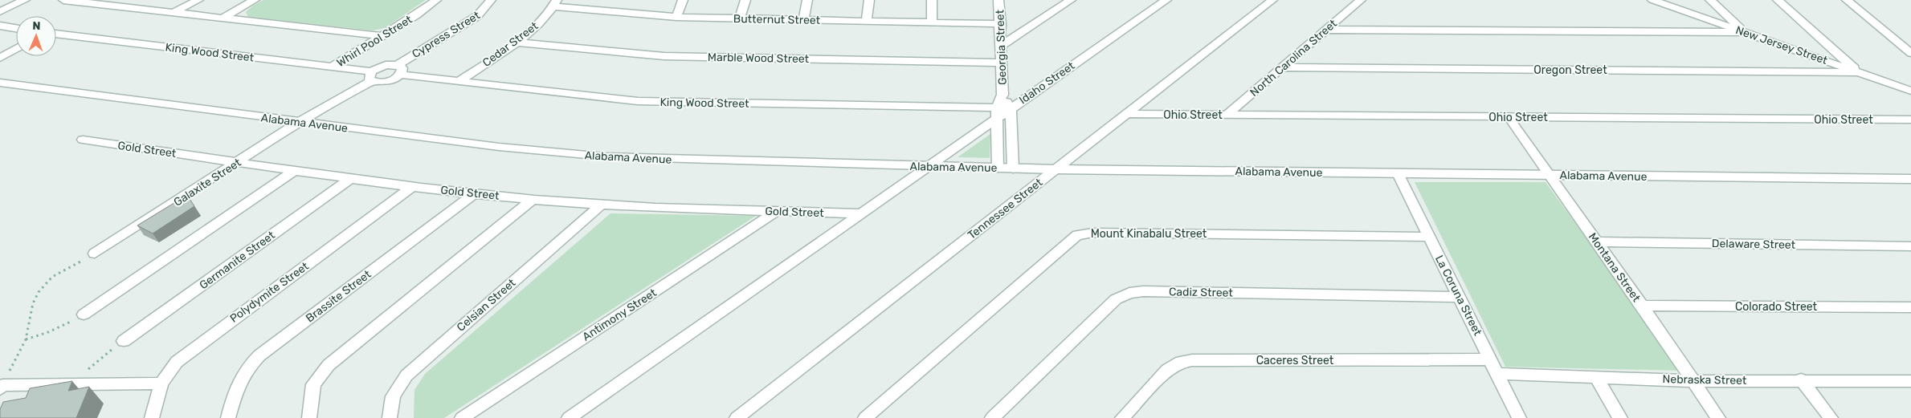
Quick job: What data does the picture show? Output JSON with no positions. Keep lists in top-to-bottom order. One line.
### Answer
{"streets":{"street":["Butternut Street","Cypress Street","Whirl Pool Street","Cedar Street","New Jersey Street","Georgia Street","King Wood Street","Marble Wood Street","North Carolina Street","Oregon Street","Idaho Street","Ohio Street","Alabama Avenue","Gold Street","Galaxite Street","Tennessee Street","Mount Kinabalu Street","Delaware Street","Germanite Street","Montana Street","Polydymite Street","Cadiz Street","La Coruna Street","Brassite Street","Celsian Street","Colorado Street","Antimony Street","Caceres Street","Nebraska Street"]},"crossings":[["Butternut Street","Cedar Street"],["Butternut Street","Georgia Street"],["Cypress Street","King Wood Street"],["Whirl Pool Street","King Wood Street"],["Cedar Street","King Wood Street"],["Cedar Street","Marble Wood Street"],["New Jersey Street","Oregon Street"],["Georgia Street","King Wood Street"],["Georgia Street","Marble Wood Street"],["Georgia Street","Idaho Street"],["Georgia Street","Alabama Avenue"],["King Wood Street","Idaho Street"],["North Carolina Street","Oregon Street"],["North Carolina Street","Ohio Street"],["Ohio Street","Tennessee Street"],["Ohio Street","Montana Street"],["Alabama Avenue","Galaxite Street"],["Alabama Avenue","Tennessee Street"],["Alabama Avenue","Montana Street"],["Alabama Avenue","La Coruna Street"],["Gold Street","Galaxite Street"],["Gold Street","Germanite Street"],["Gold Street","Polydymite Street"],["Gold Street","Brassite Street"],["Gold Street","Celsian Street"],["Gold Street","Antimony Street"],["Mount Kinabalu Street","La Coruna Street"],["Delaware Street","Montana Street"],["Montana Street","Colorado Street"],["Montana Street","Nebraska Street"],["Cadiz Street","La Coruna Street"],["La Coruna Street","Caceres Street"],["La Coruna Street","Nebraska Street"]],"north":"top"}
